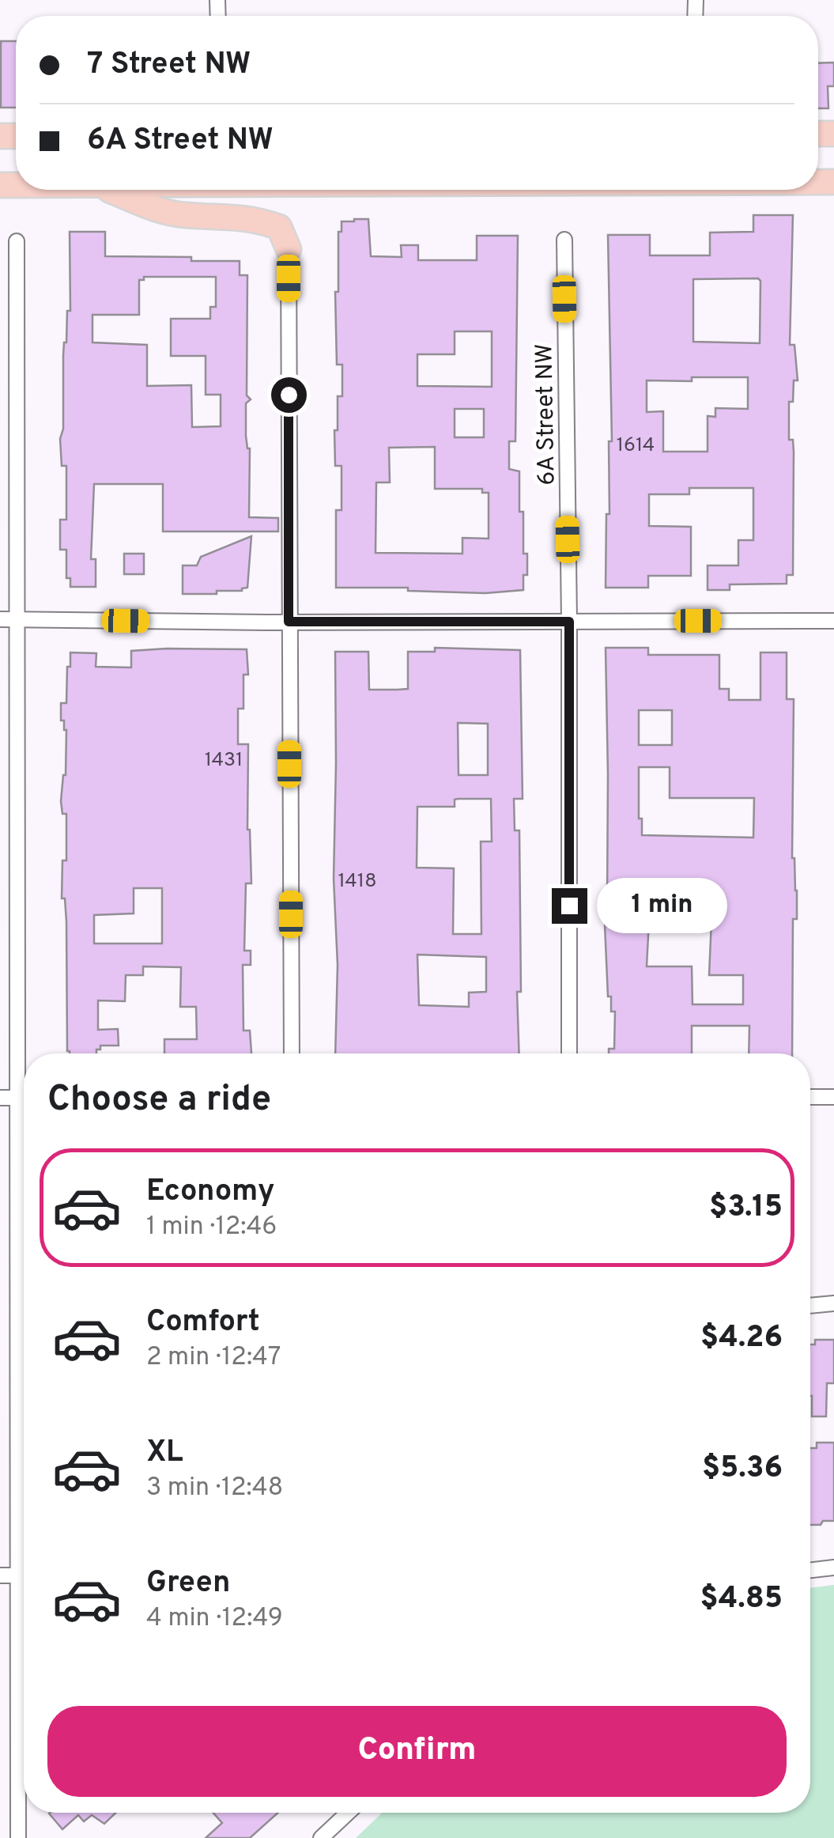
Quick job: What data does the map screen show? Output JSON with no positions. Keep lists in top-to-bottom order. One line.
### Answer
{"streets":{"street":["6A Street NW"]},"house_numbers":["1614","1431","1418"],"page":{"banner":["7 Street NW","6A Street NW"],"bubble":"1 min","heading":"Choose a ride","list":[{"name":"Economy","note":"1 min · 12:46","value":"$3.15"},{"name":"Comfort","note":"2 min · 12:47","value":"$4.26"},{"name":"XL","note":"3 min · 12:48","value":"$5.36"},{"name":"Green","note":"4 min · 12:49","value":"$4.85"}],"buttons":"Confirm"}}
